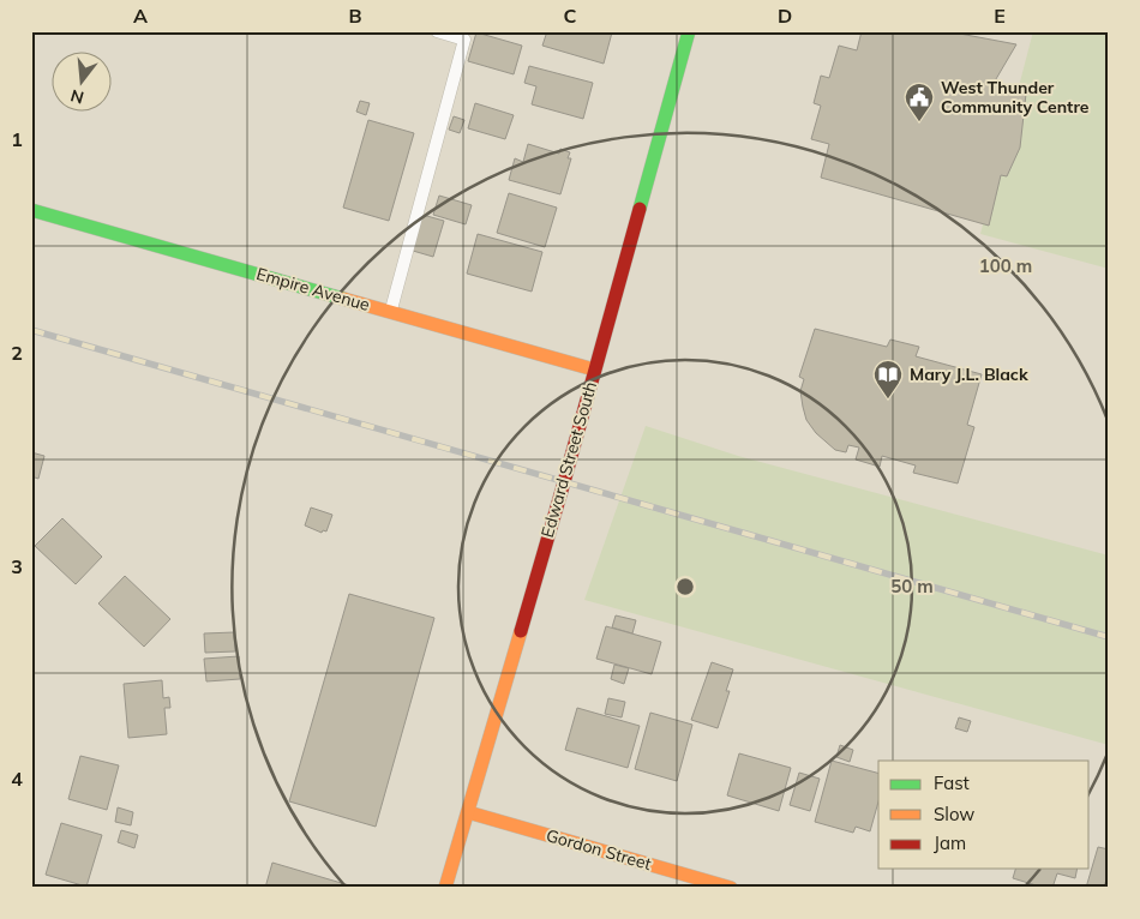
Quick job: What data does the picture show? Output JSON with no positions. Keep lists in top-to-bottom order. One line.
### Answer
{"streets":{"main road":["Empire Avenue","Edward Street South","Gordon Street"]},"crossings":[["Empire Avenue","Edward Street South"],["Edward Street South","Gordon Street"]],"places":{"public building":["West Thunder Community Centre"],"library":["Mary J.L. Black"]},"legend":["Fast","Slow","Jam"],"north":"bottom","grid":{"columns":["A","B","C","D","E"],"rows":["1","2","3","4"]},"rings":["100 m","50 m"]}
